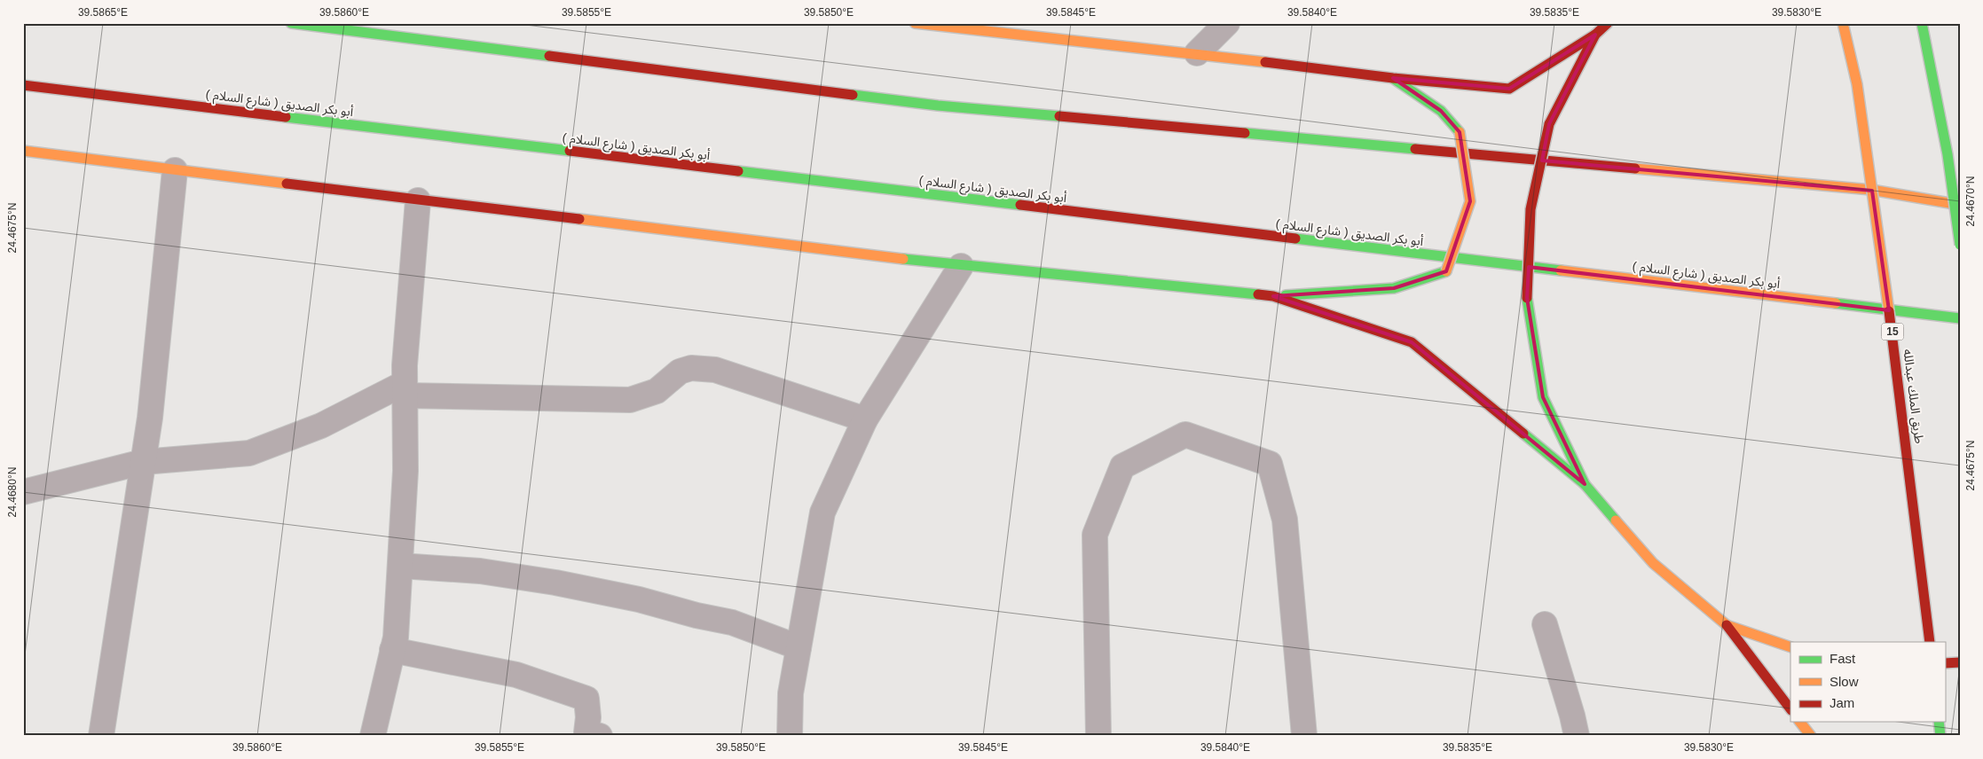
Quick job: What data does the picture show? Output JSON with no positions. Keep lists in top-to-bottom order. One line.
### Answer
{"streets":{"main road":["( شارع السلام ) أبو بكر الصديق","15","طريق الملك عبدالله"]},"legend":["Fast","Slow","Jam"],"coordinates":["39.5865°E","39.5860°E","39.5855°E","39.5850°E","39.5845°E","39.5840°E","39.5835°E","39.5830°E","24.4670°N","24.4675°N","24.4680°N"]}
